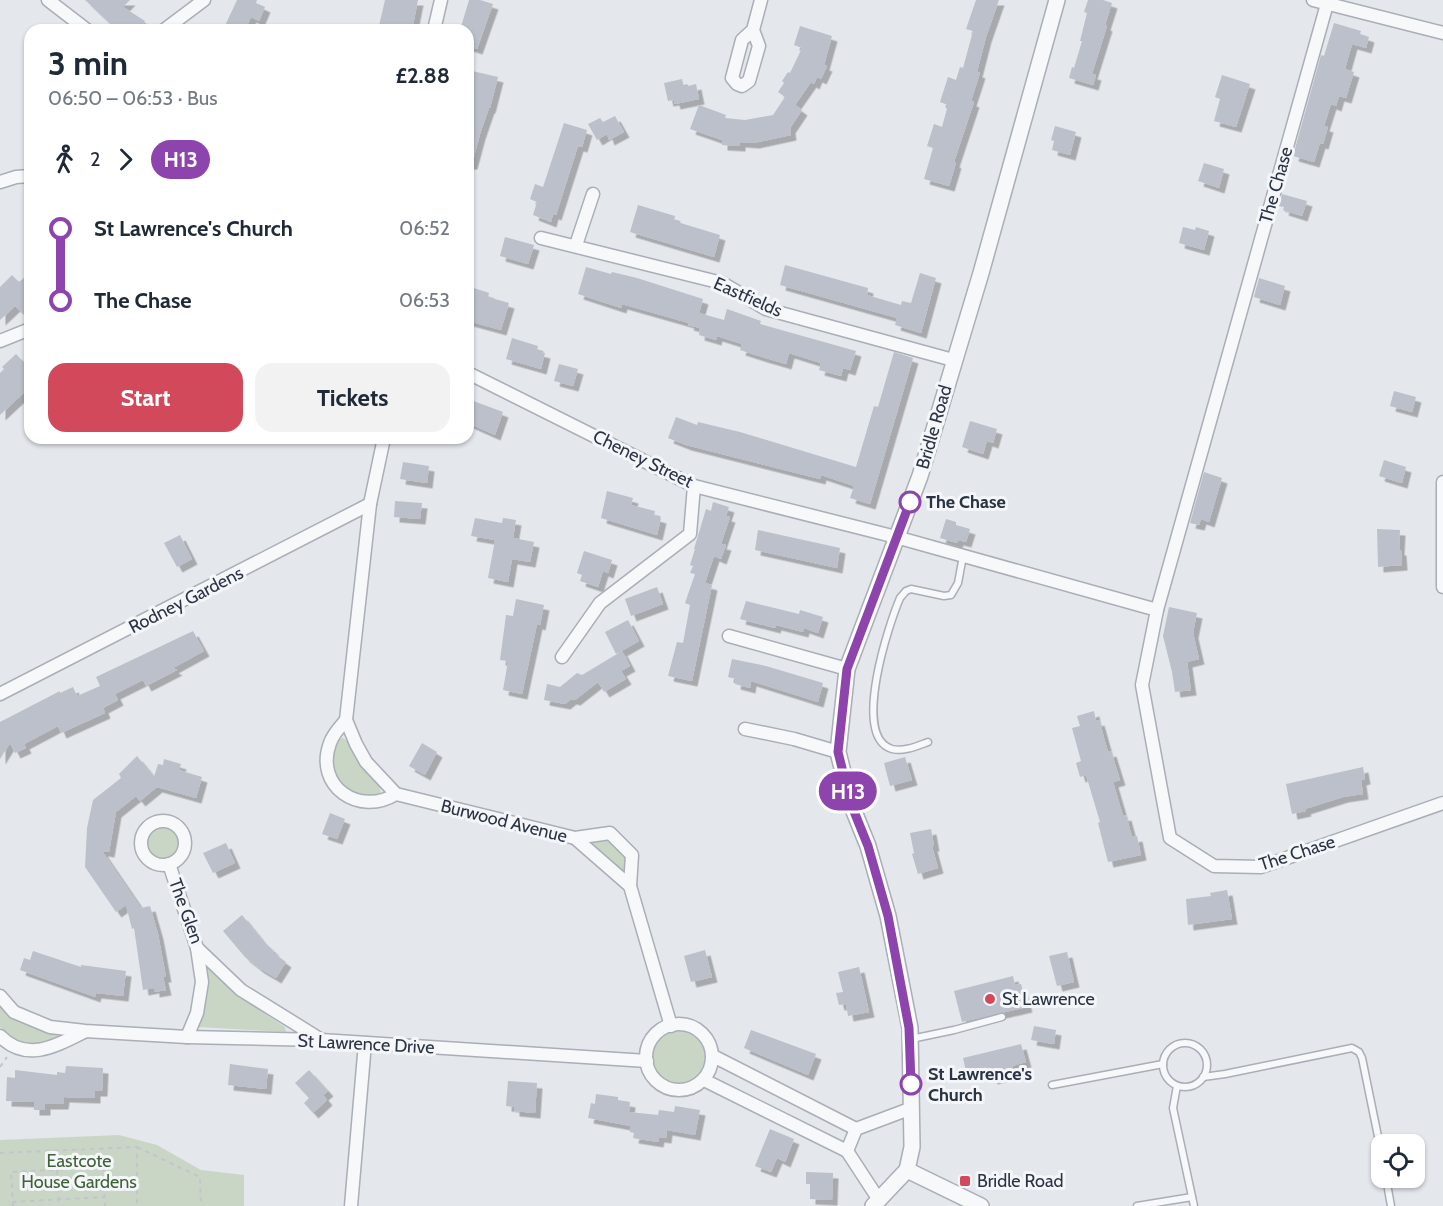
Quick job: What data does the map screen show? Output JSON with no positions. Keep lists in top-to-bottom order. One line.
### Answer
{"streets":{"street":["The Chase","Eastfields","Bridle Road","Cheney Street","Rodney Gardens","Burwood Avenue","The Glen","St Lawrence Drive"]},"crossings":[["Eastfields","Bridle Road"],["Bridle Road","Cheney Street"],["Rodney Gardens","Burwood Avenue"],["The Glen","St Lawrence Drive"]],"parks":["Eastcote House Gardens"],"places":{"other":["The Chase","St Lawrence","St Lawrence's Church"],"transit":["Bridle Road"]},"lines":["bus line H13"],"page":{"on_map":"H13","heading":["3 min","06:50 – 06:53 · Bus","£2.88"],"legs":["2","H13"],"list":[{"name":"St Lawrence's Church","value":"06:52"},{"name":"The Chase","value":"06:53"}],"buttons":["Start","Tickets"]}}
